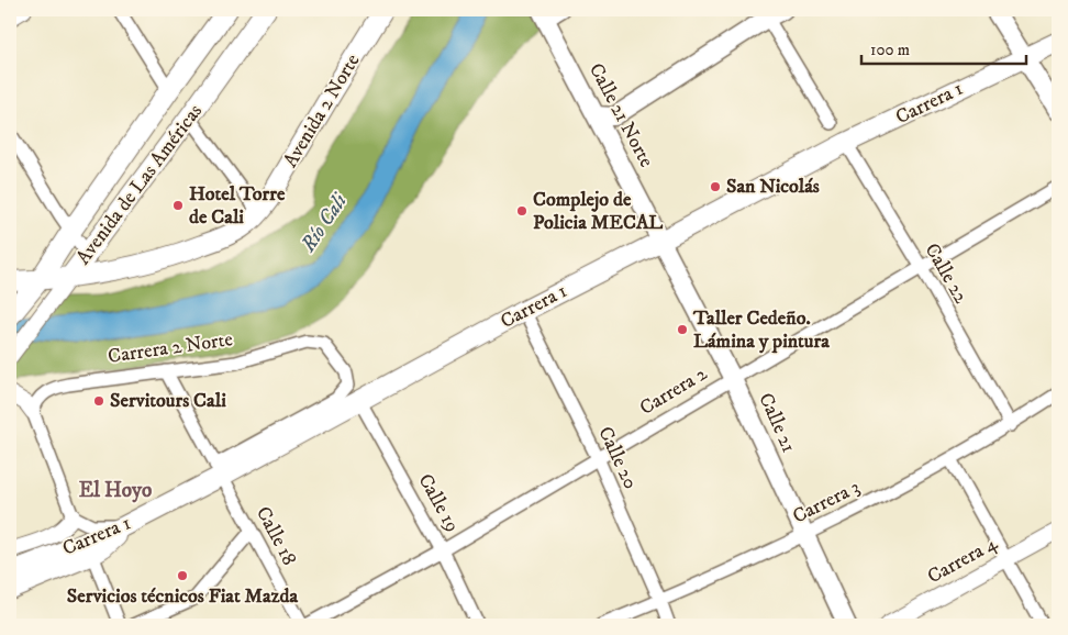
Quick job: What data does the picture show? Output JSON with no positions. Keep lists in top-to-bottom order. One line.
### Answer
{"streets":{"main road":["Carrera 1","Avenida 2 Norte","Calle 21 Norte","Avenida de Las Américas","Calle 21"],"street":["Calle 22","Carrera 2 Norte","Carrera 2","Calle 20","Carrera 3","Calle 19","Calle 18","Carrera 4"]},"crossings":[["Carrera 1","Calle 21 Norte"],["Carrera 1","Calle 22"],["Carrera 1","Carrera 2 Norte"],["Carrera 1","Calle 21"],["Carrera 1","Calle 20"],["Carrera 1","Calle 19"],["Carrera 1","Calle 18"],["Avenida 2 Norte","Avenida de Las Américas"],["Calle 21 Norte","Calle 21"],["Calle 22","Carrera 2"],["Calle 22","Carrera 3"],["Carrera 2 Norte","Calle 18"],["Carrera 2","Calle 21"],["Carrera 2","Calle 20"],["Carrera 2","Calle 19"],["Calle 21","Carrera 3"],["Calle 20","Carrera 3"]],"districts":["El Hoyo"],"water":["Río Cali"],"places":["San Nicolás","Hotel Torre de Cali","Complejo de Policia MECAL","Taller Cedeño. Lámina y pintura","Servitours Cali","Servicios técnicos Fiat Mazda"],"scale_bar":"100 m"}
